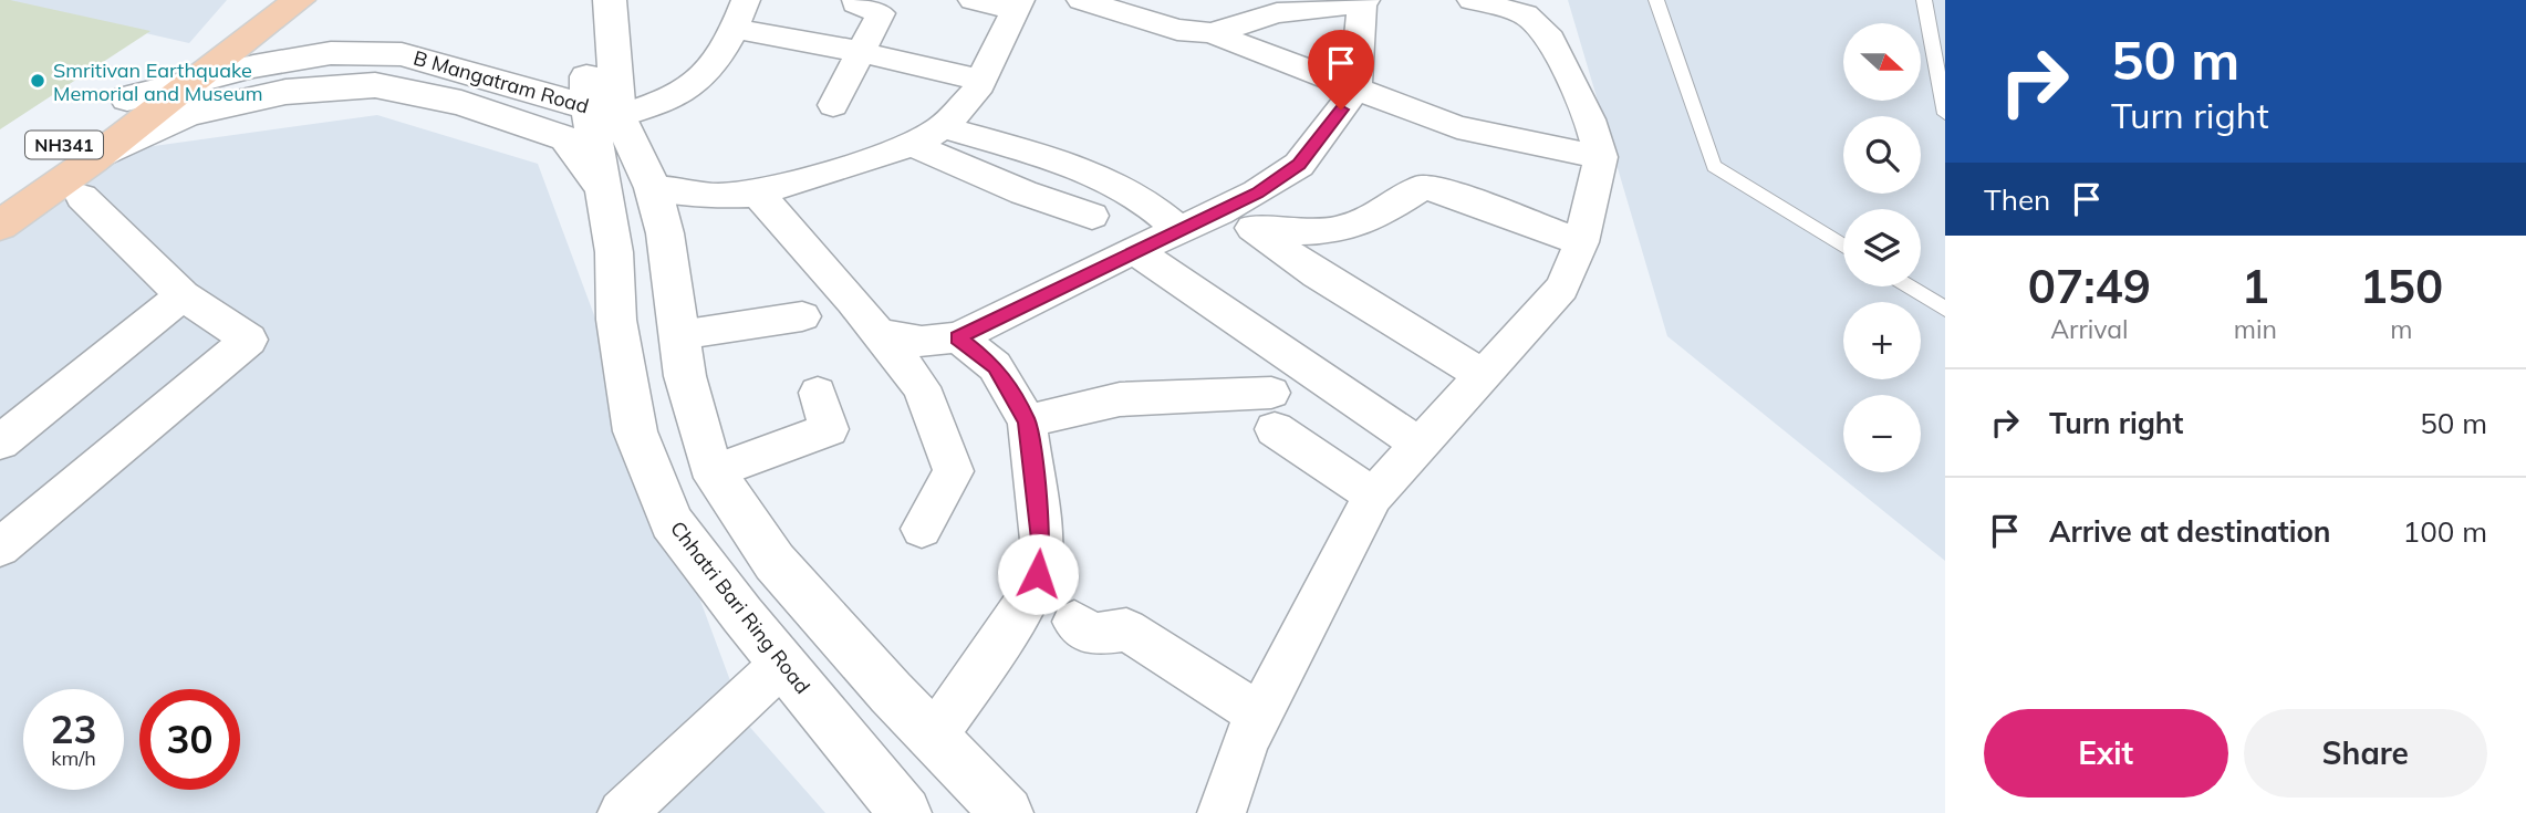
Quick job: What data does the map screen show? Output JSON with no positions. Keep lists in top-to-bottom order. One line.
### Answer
{"streets":{"highway":["B Mangatram Road","NH341"],"main road":["Chhatri Bari Ring Road"]},"crossings":[["B Mangatram Road","NH341"],["B Mangatram Road","Chhatri Bari Ring Road"]],"places":["Smritivan Earthquake Memorial and Museum"],"north":"right","page":{"turn":["50 m","Turn right"],"map_buttons":["+","−"],"then":"Then","eta":["07:49","Arrival","1","min","150","m"],"list":[{"name":"Turn right","value":"50 m"},{"name":"Arrive at destination","value":"100 m"}],"speed":"23 km/h","limit":"30","buttons":["Exit","Share"]}}
